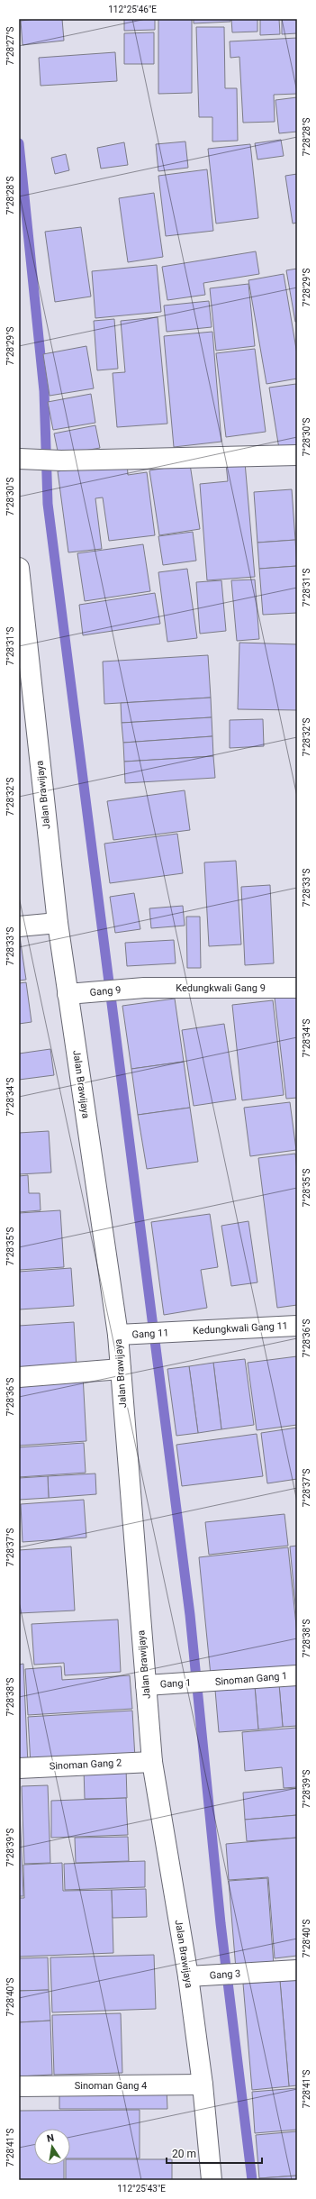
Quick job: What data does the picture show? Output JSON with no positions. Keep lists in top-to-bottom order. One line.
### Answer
{"streets":{"main road":["Jalan Brawijaya","Kedungkwali Gang 9","Gang 9","Kedungkwali Gang 11","Gang 11","Sinoman Gang 1","Gang 1","Sinoman Gang 2","Gang 3","Sinoman Gang 4"]},"crossings":[["Jalan Brawijaya","Gang 9"],["Jalan Brawijaya","Gang 11"],["Jalan Brawijaya","Gang 1"],["Jalan Brawijaya","Sinoman Gang 2"],["Jalan Brawijaya","Gang 3"],["Jalan Brawijaya","Sinoman Gang 4"],["Kedungkwali Gang 9","Gang 9"],["Kedungkwali Gang 11","Gang 11"],["Sinoman Gang 1","Gang 1"]],"scale_bar":"20 m","north":"top","coordinates":["112°25'46\"E","7°28'27\"S","7°28'28\"S","7°28'29\"S","7°28'30\"S","7°28'31\"S","7°28'32\"S","7°28'33\"S","7°28'34\"S","7°28'35\"S","7°28'36\"S","7°28'37\"S","7°28'38\"S","7°28'39\"S","7°28'40\"S","7°28'41\"S","112°25'43\"E"]}
